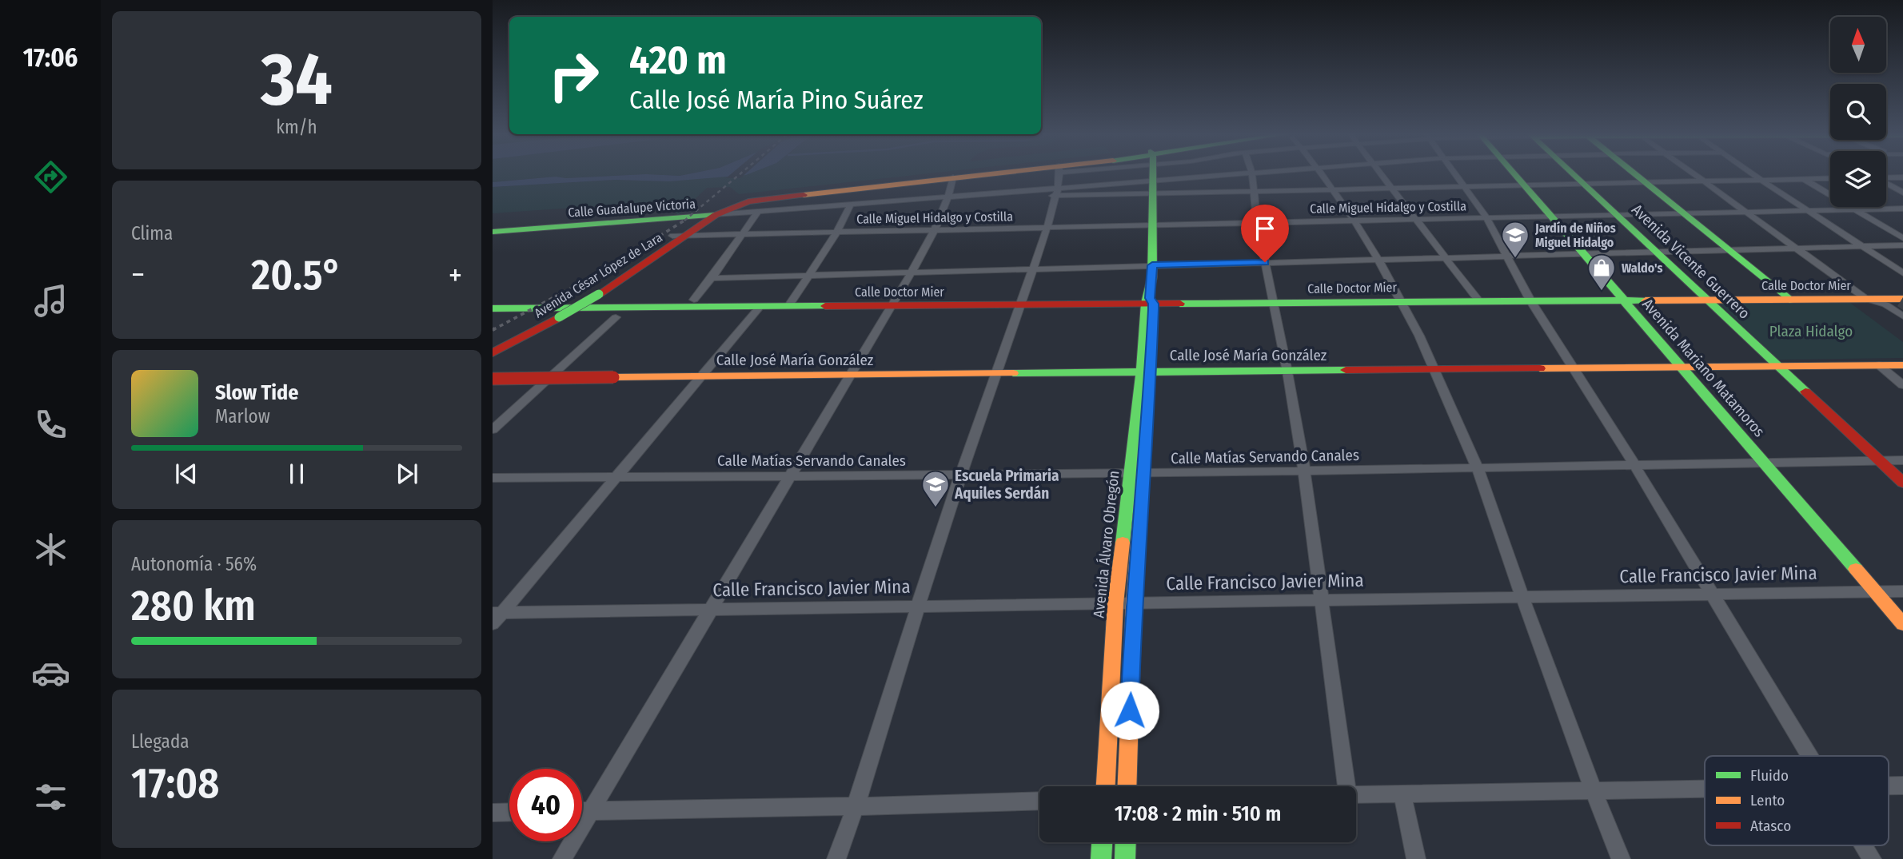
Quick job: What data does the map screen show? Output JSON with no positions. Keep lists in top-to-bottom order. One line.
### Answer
{"streets":{"main road":["Calle Guadalupe Victoria","Avenida Vicente Guerrero","Avenida César López de Lara","Calle Doctor Mier","Calle José María González","Avenida Mariano Matamoros","Avenida Álvaro Obregón"],"street":["Calle Miguel Hidalgo y Costilla","Calle Matías Servando Canales","Calle Francisco Javier Mina"]},"crossings":[["Calle Miguel Hidalgo y Costilla","Avenida Vicente Guerrero"],["Calle Miguel Hidalgo y Costilla","Avenida César López de Lara"],["Calle Miguel Hidalgo y Costilla","Avenida Mariano Matamoros"],["Calle Miguel Hidalgo y Costilla","Avenida Álvaro Obregón"],["Calle Guadalupe Victoria","Avenida César López de Lara"],["Avenida Vicente Guerrero","Calle Doctor Mier"],["Avenida Vicente Guerrero","Calle José María González"],["Avenida Vicente Guerrero","Calle Matías Servando Canales"],["Calle Doctor Mier","Avenida Mariano Matamoros"],["Calle Doctor Mier","Avenida Álvaro Obregón"],["Calle José María González","Avenida Mariano Matamoros"],["Calle José María González","Avenida Álvaro Obregón"],["Avenida Mariano Matamoros","Calle Matías Servando Canales"],["Avenida Mariano Matamoros","Calle Francisco Javier Mina"],["Calle Matías Servando Canales","Avenida Álvaro Obregón"],["Avenida Álvaro Obregón","Calle Francisco Javier Mina"]],"parks":["Plaza Hidalgo"],"places":{"school or university":["Jardín de Niños Miguel Hidalgo","Escuela Primaria Aquiles Serdán"],"shop":["Waldo's"]},"legend":["Fluido","Lento","Atasco"],"north":"top","page":{"tabs":"17:06","tile":[["34","km/h"],"Clima",["Autonomía · 56%","280 km"],["Llegada","17:08"]],"turn":["420 m","Calle José María Pino Suárez"],"heat":["−","20.5°","+"],"song":["Slow Tide","Marlow"],"limit":"40","trip":"17:08 · 2 min · 510 m"}}
